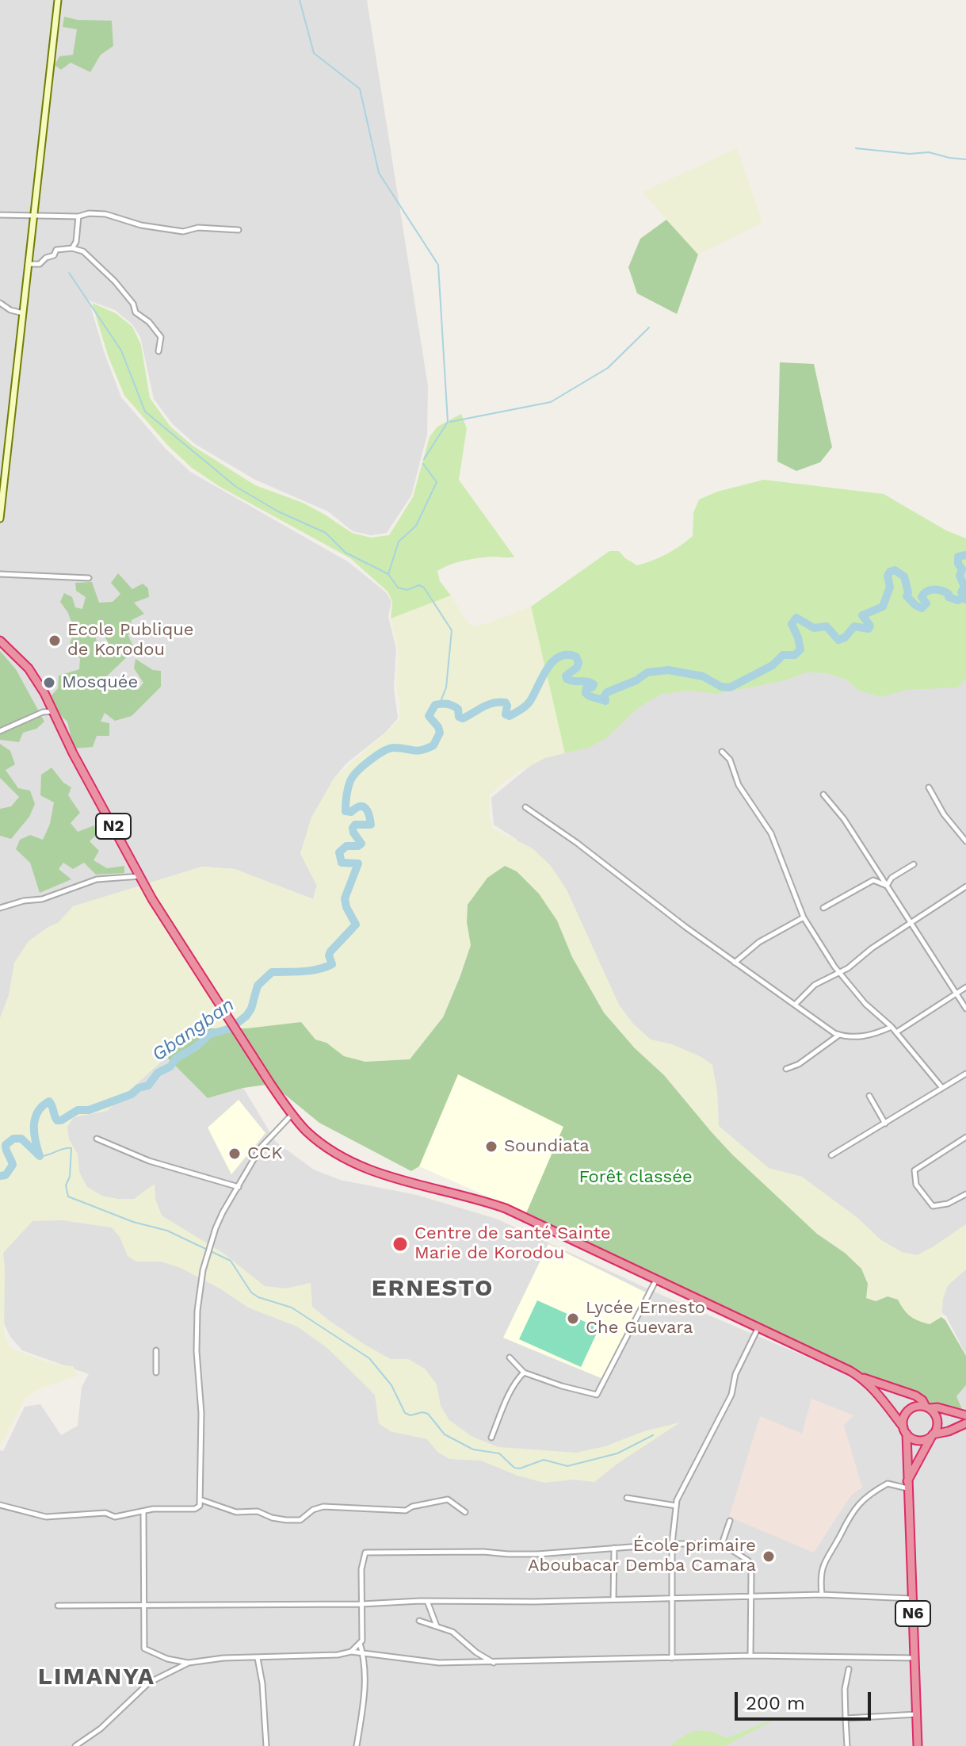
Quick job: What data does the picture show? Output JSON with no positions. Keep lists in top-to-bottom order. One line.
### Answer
{"streets":{"highway":["N2","N6"]},"crossings":[["N2","N6"]],"districts":["ERNESTO","LIMANYA"],"water":["Gbangban"],"parks":["Forêt classée"],"places":["Ecole Publique de Korodou","Mosquée","Soundiata","CCK","Centre de santé Sainte Marie de Korodou","Lycée Ernesto Che Guevara","École primaire Aboubacar Demba Camara"],"scale_bar":"200 m"}
